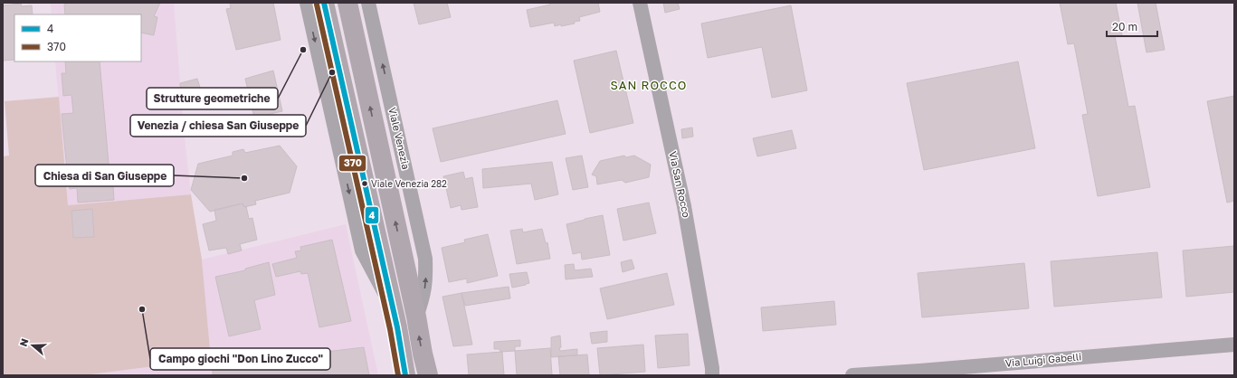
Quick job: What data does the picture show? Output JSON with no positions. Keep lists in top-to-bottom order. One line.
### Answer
{"streets":{"main road":["Viale Venezia"],"street":["Via San Rocco","Via Luigi Gabelli"]},"districts":["SAN ROCCO"],"places":["Strutture geometriche","Venezia / chiesa San Giuseppe","Chiesa di San Giuseppe","Viale Venezia 282","Campo giochi \"Don Lino Zucco\""],"lines":["transit line 4","transit line 370"],"legend":["4","370"],"scale_bar":"20 m","north":"left"}
